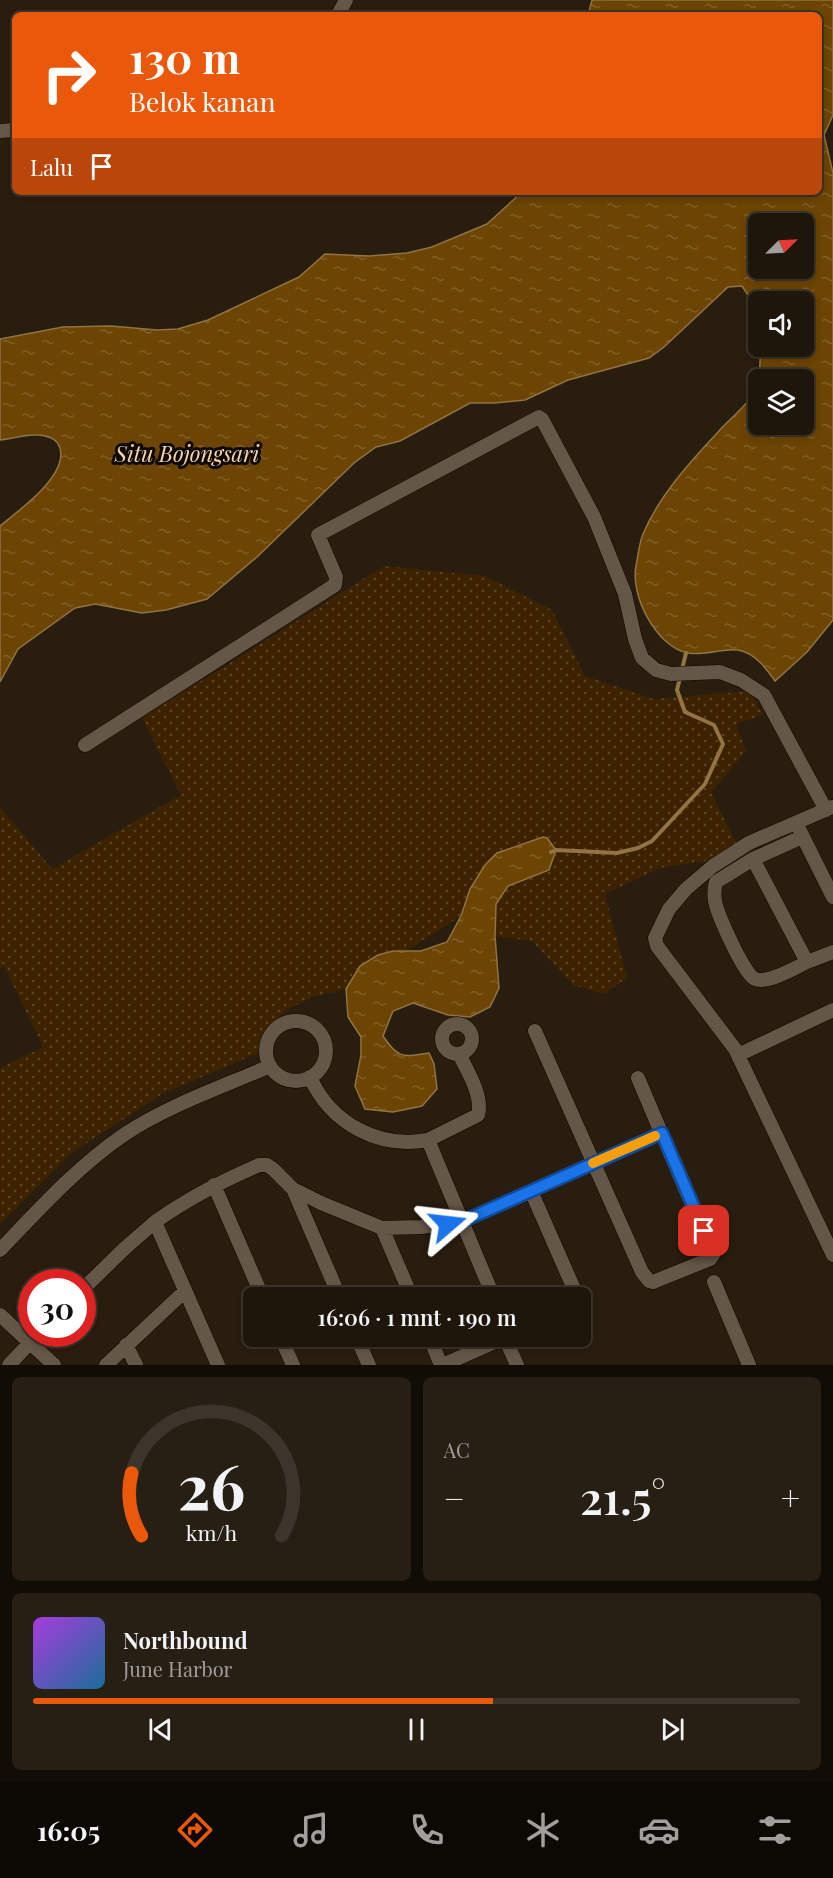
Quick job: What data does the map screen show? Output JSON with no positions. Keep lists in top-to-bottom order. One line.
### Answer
{"water":["Situ Bojongsari"],"north":"top right","page":{"turn":["130 m","Belok kanan"],"then":"Lalu","limit":"30","trip":"16:06 · 1 mnt · 190 m","tile":"AC","heat":["−","21.5°","+"],"song":["Northbound","June Harbor"],"tabs":"16:05","gauge":["26","km/h"]}}
